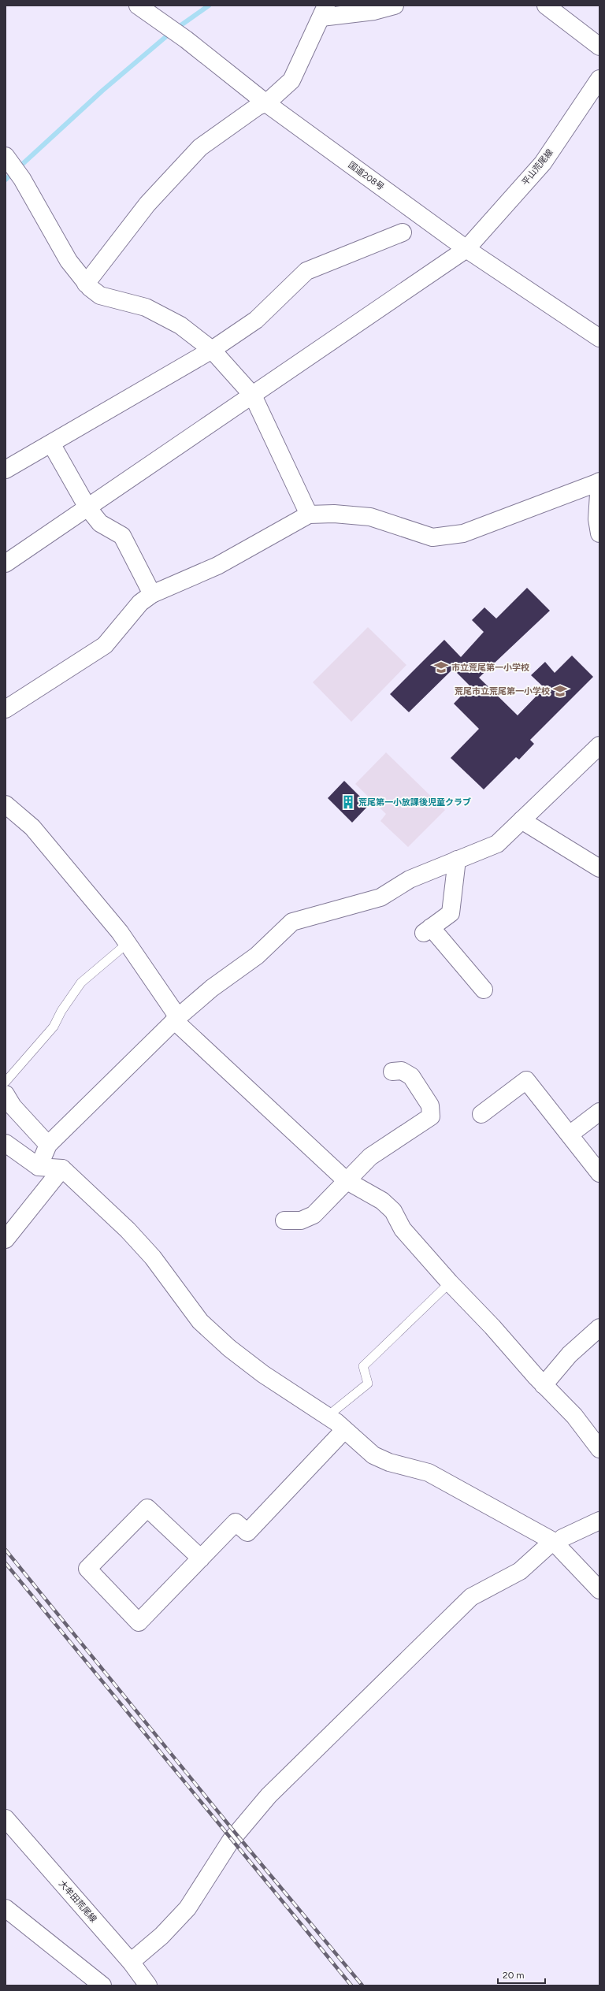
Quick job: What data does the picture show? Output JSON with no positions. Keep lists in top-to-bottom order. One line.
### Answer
{"streets":{"main road":["平山荒尾線","国道208号","大牟田荒尾線"]},"crossings":[["平山荒尾線","国道208号"]],"places":{"school or university":["市立荒尾第一小学校","荒尾市立荒尾第一小学校"],"building":["荒尾第一小放課後児童クラブ"]},"scale_bar":"20 m"}
